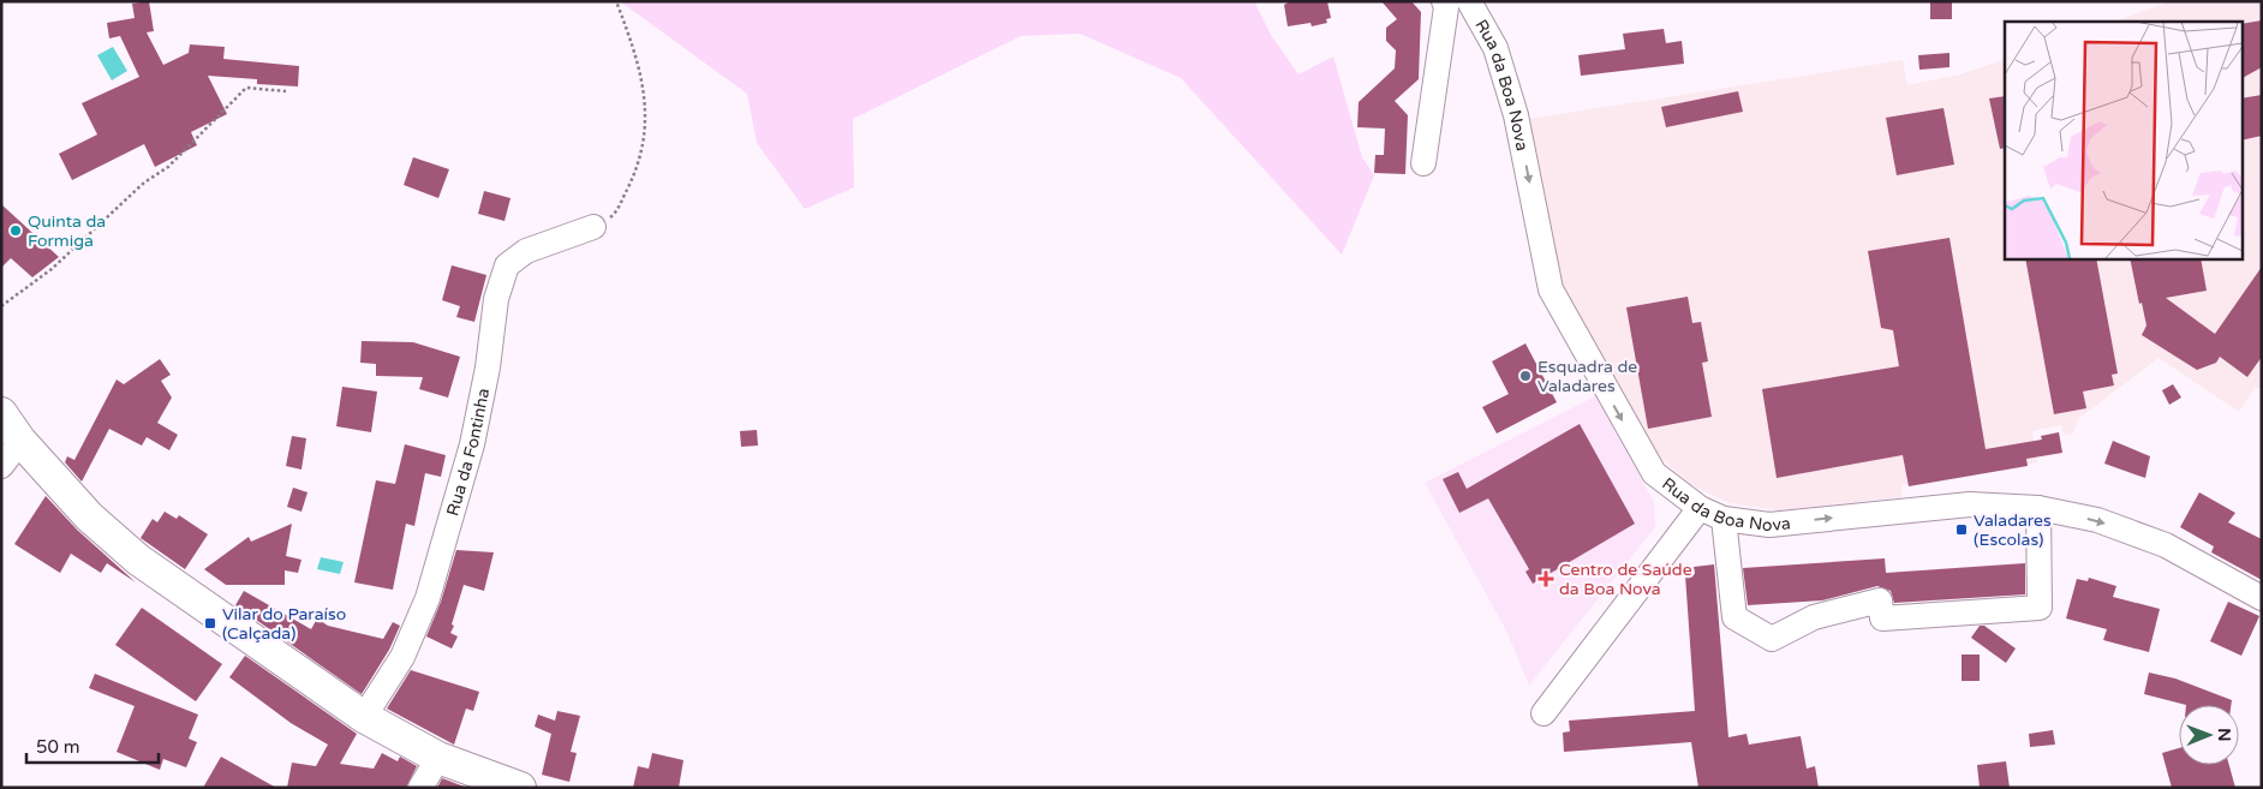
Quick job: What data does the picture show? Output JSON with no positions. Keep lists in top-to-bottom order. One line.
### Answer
{"streets":{"street":["Rua da Boa Nova","Rua da Fontinha"]},"one_way":["Rua da Boa Nova"],"places":{"other":["Quinta da Formiga","Esquadra de Valadares"],"transit":["Valadares (Escolas)","Vilar do Paraíso (Calçada)"],"health":["Centro de Saúde da Boa Nova"]},"scale_bar":"50 m","north":"right"}
